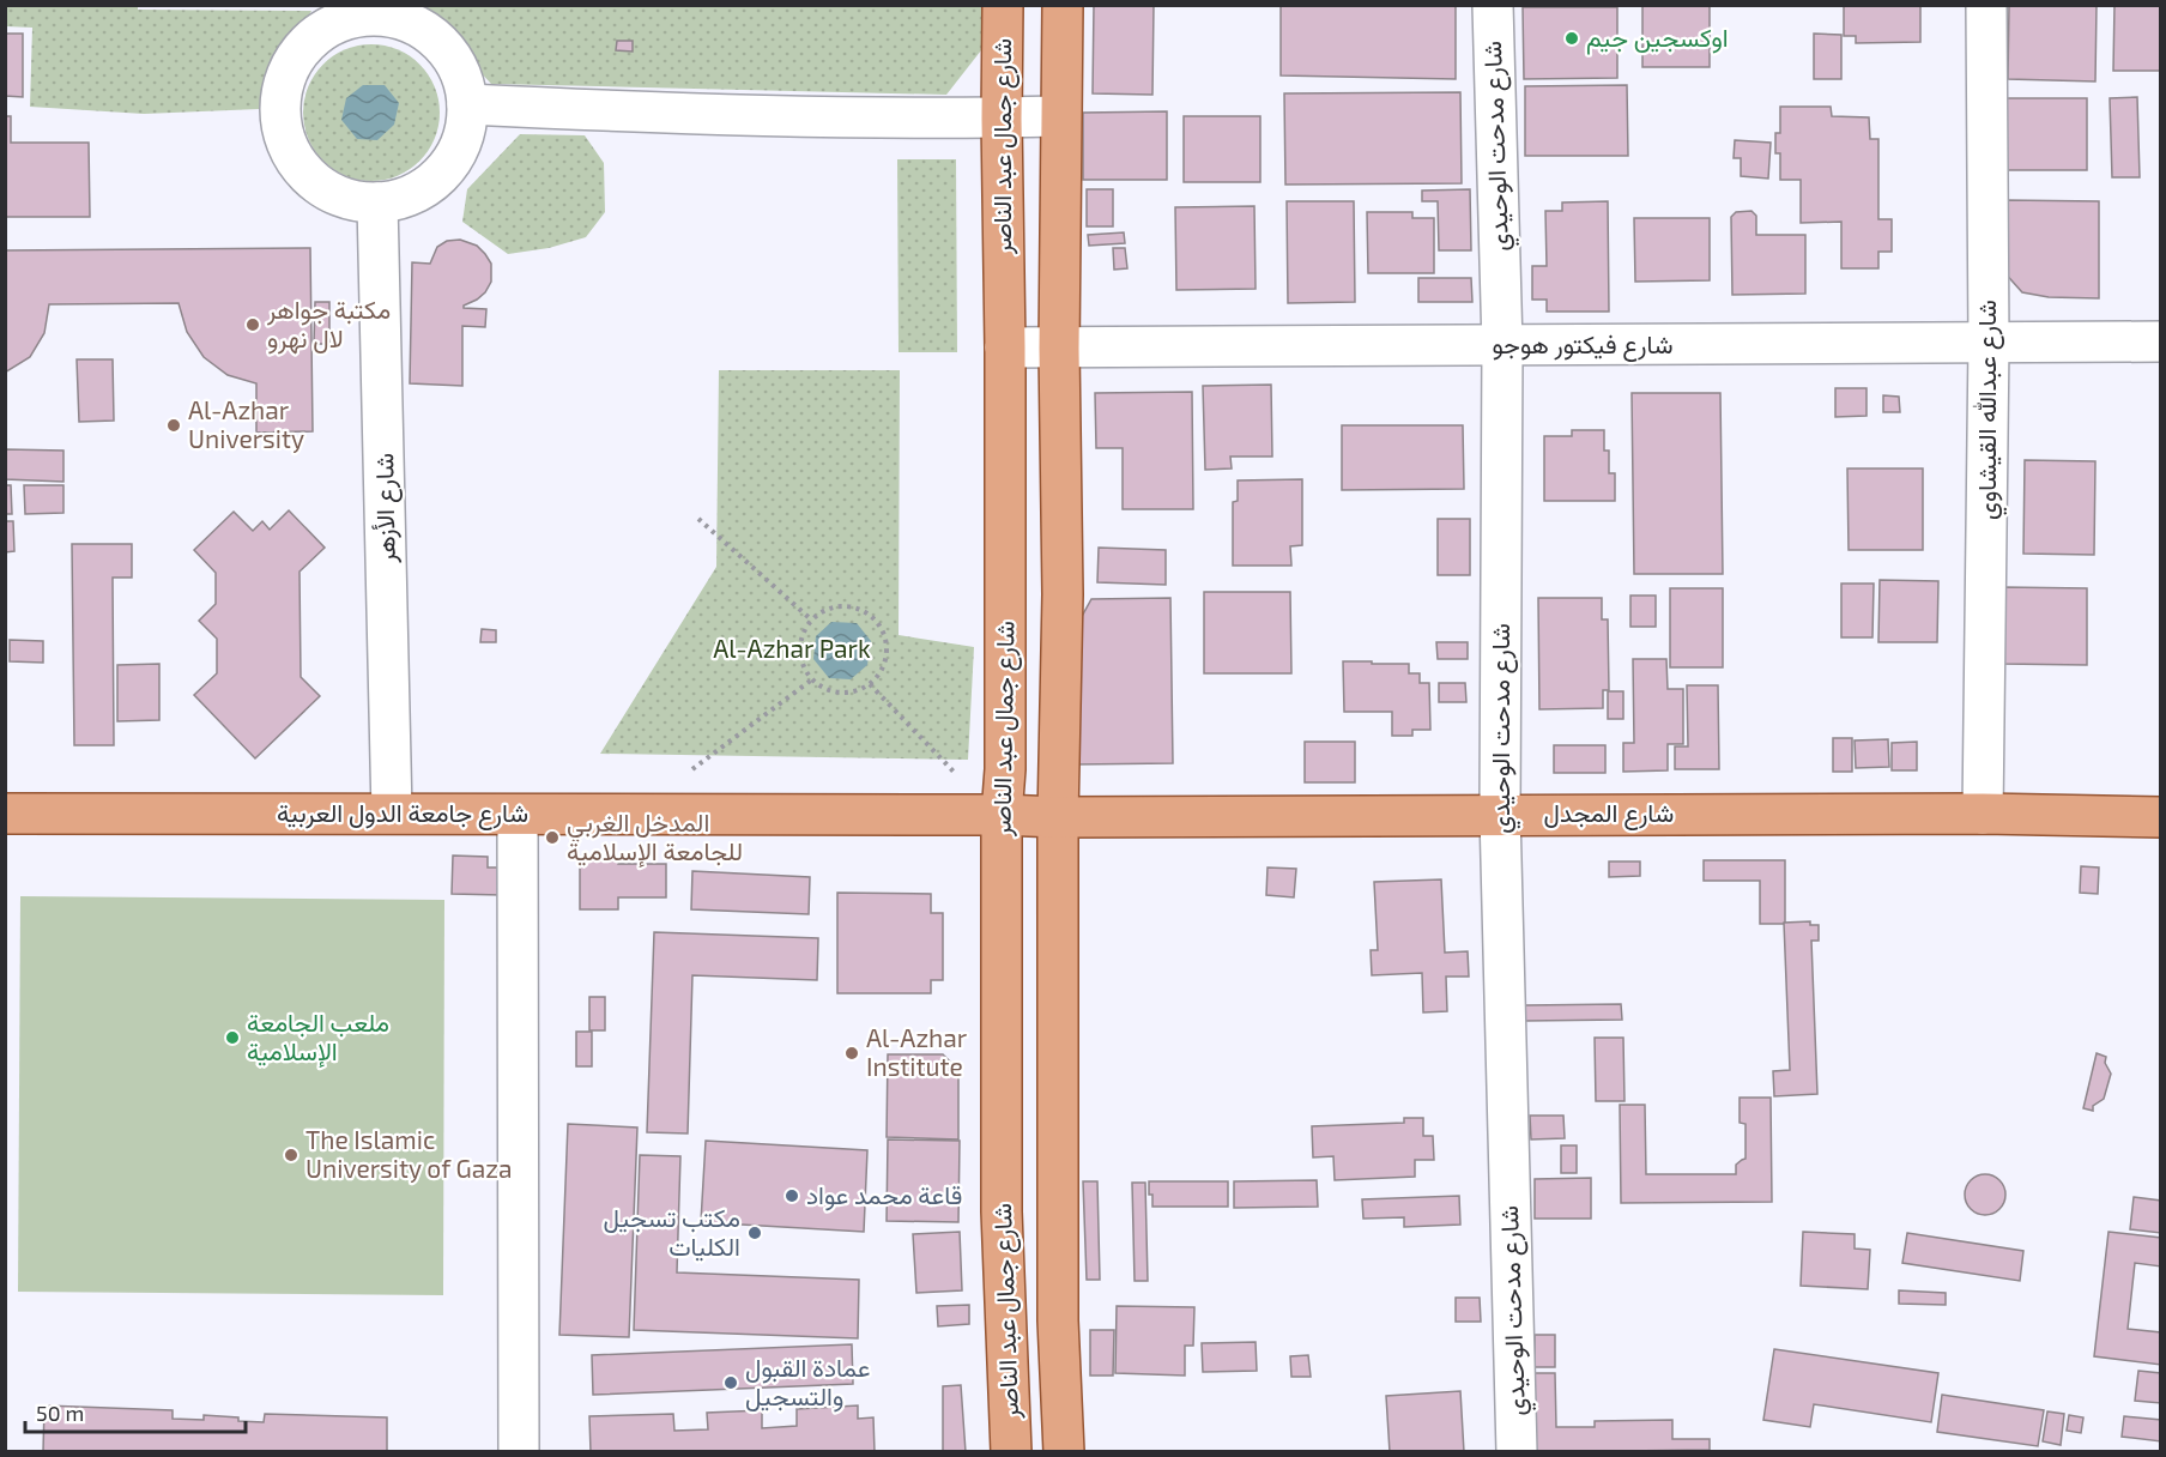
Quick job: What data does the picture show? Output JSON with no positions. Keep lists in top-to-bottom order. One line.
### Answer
{"streets":{"main road":["شارع جمال عبد الناصر","شارع جامعة الدول العربية","شارع المجدل"],"street":["شارع مدحت الوحيدي","شارع فيكتور هوجو","شارع عبدالله القيشاوي","شارع الأزهر"]},"crossings":[["شارع جمال عبد الناصر","شارع فيكتور هوجو"],["شارع جمال عبد الناصر","شارع جامعة الدول العربية"],["شارع جمال عبد الناصر","شارع المجدل"],["شارع مدحت الوحيدي","شارع فيكتور هوجو"],["شارع مدحت الوحيدي","شارع المجدل"],["شارع فيكتور هوجو","شارع عبدالله القيشاوي"],["شارع عبدالله القيشاوي","شارع المجدل"],["شارع الأزهر","شارع جامعة الدول العربية"],["شارع جامعة الدول العربية","شارع المجدل"]],"parks":["Al-Azhar Park"],"places":["اوكسجين جيم","مكتبة جواهر لال نهرو","Al-Azhar University","المدخل الغربي للجامعة الإسلامية","ملعب الجامعة الإسلامية","Al-Azhar Institute","The Islamic University of Gaza","قاعة محمد عواد","مكتب تسجيل الكليات","عمادة القبول والتسجيل"],"scale_bar":"50 m"}
